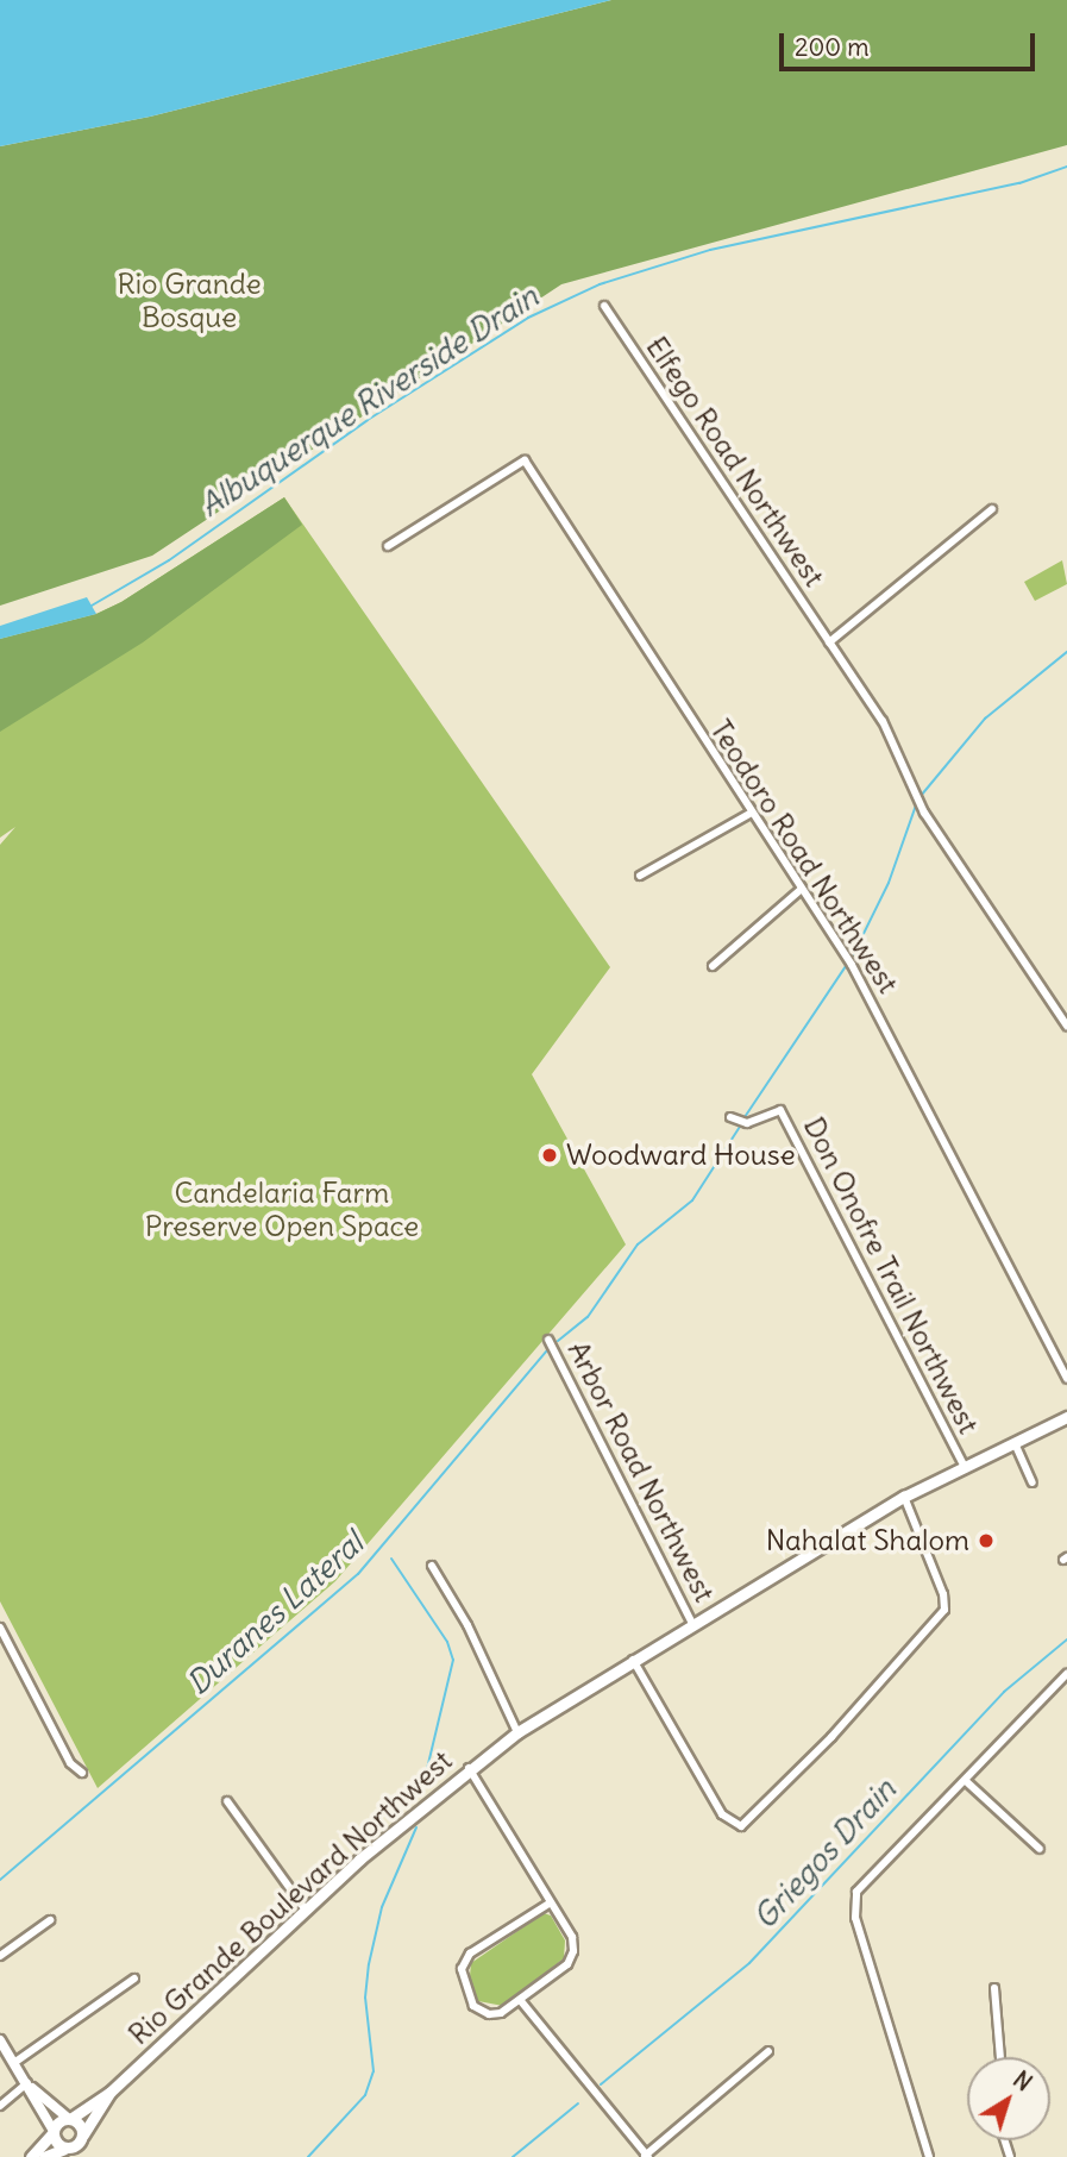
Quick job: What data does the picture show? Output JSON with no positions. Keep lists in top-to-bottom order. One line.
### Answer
{"streets":{"main road":["Rio Grande Boulevard Northwest"],"street":["Elfego Road Northwest","Teodoro Road Northwest","Don Onofre Trail Northwest","Arbor Road Northwest"]},"crossings":[["Don Onofre Trail Northwest","Rio Grande Boulevard Northwest"],["Arbor Road Northwest","Rio Grande Boulevard Northwest"]],"water":["Albuquerque Riverside Drain","Duranes Lateral","Griegos Drain"],"parks":["Rio Grande Bosque","Candelaria Farm Preserve Open Space"],"places":["Woodward House","Nahalat Shalom"],"scale_bar":"200 m","north":"top right"}
